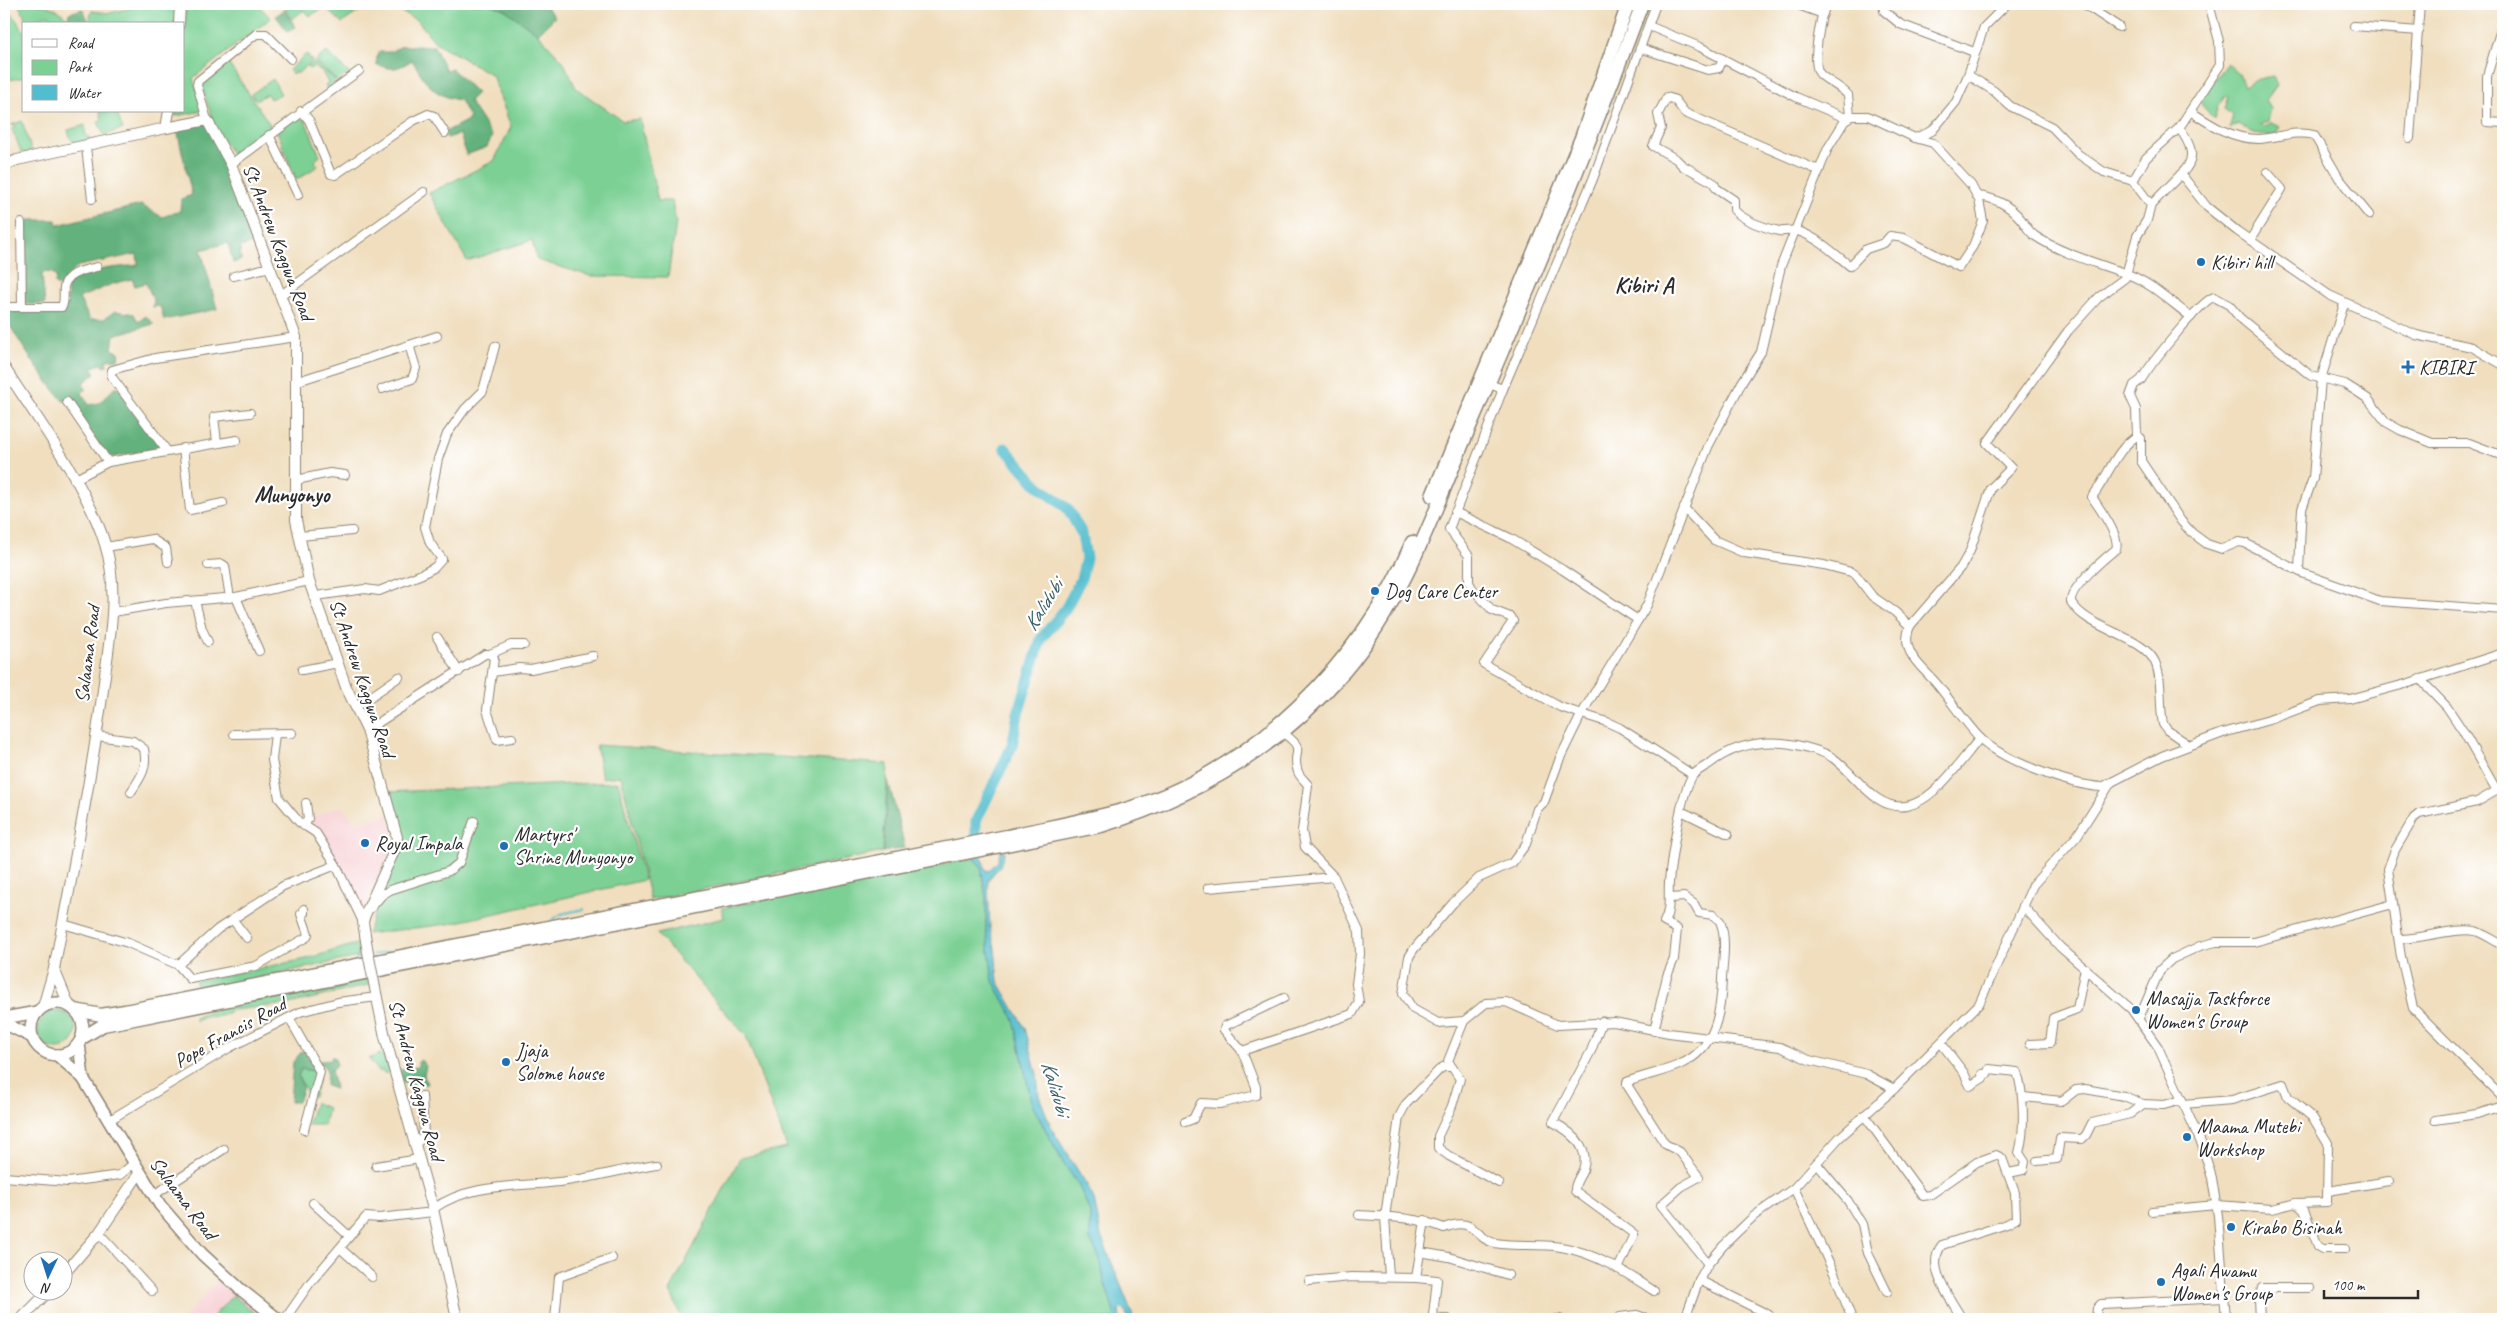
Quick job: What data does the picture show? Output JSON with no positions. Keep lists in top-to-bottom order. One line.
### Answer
{"streets":{"main road":["Salaama Road"],"street":["St Andrew Kaggwa Road","Pope Francis Road"]},"crossings":[["St Andrew Kaggwa Road","Pope Francis Road"],["Salaama Road","Pope Francis Road"]],"districts":["Kibiri A","Munyonyo"],"water":["Kalidubi"],"places":{"other":["Kibiri hill","Dog Care Center","Royal Impala","Martyrs' Shrine Munyonyo","Masajja Taskforce Women's Group","Jjaja Solome house","Maama Mutebi Workshop","Kirabo Bisinah","Agali Awamu Women's Group"],"health":["KIBIRI"]},"legend":["Road","Park","Water"],"scale_bar":"100 m","north":"bottom"}
